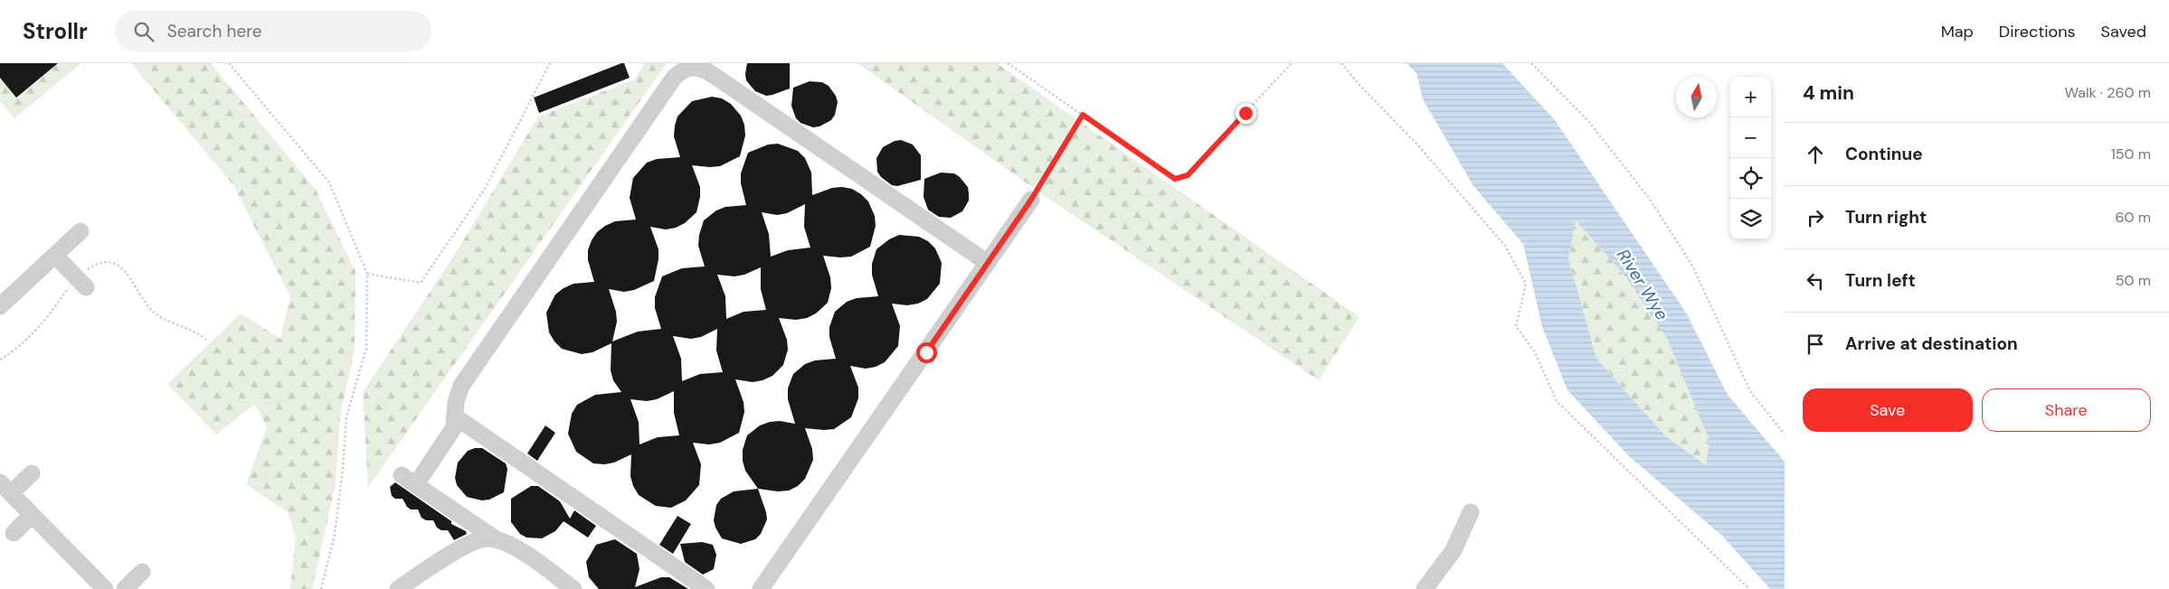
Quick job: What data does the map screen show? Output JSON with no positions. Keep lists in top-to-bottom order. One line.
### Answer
{"water":["River Wye"],"north":"top","page":{"header":"Strollr","search":"Search here","nav":["Map","Directions","Saved"],"heading":["4 min","Walk · 260 m"],"map_buttons":["+","−"],"list":[["Continue","150 m"],["Turn right","60 m"],["Turn left","50 m"],"Arrive at destination"],"buttons":["Save","Share"]}}
